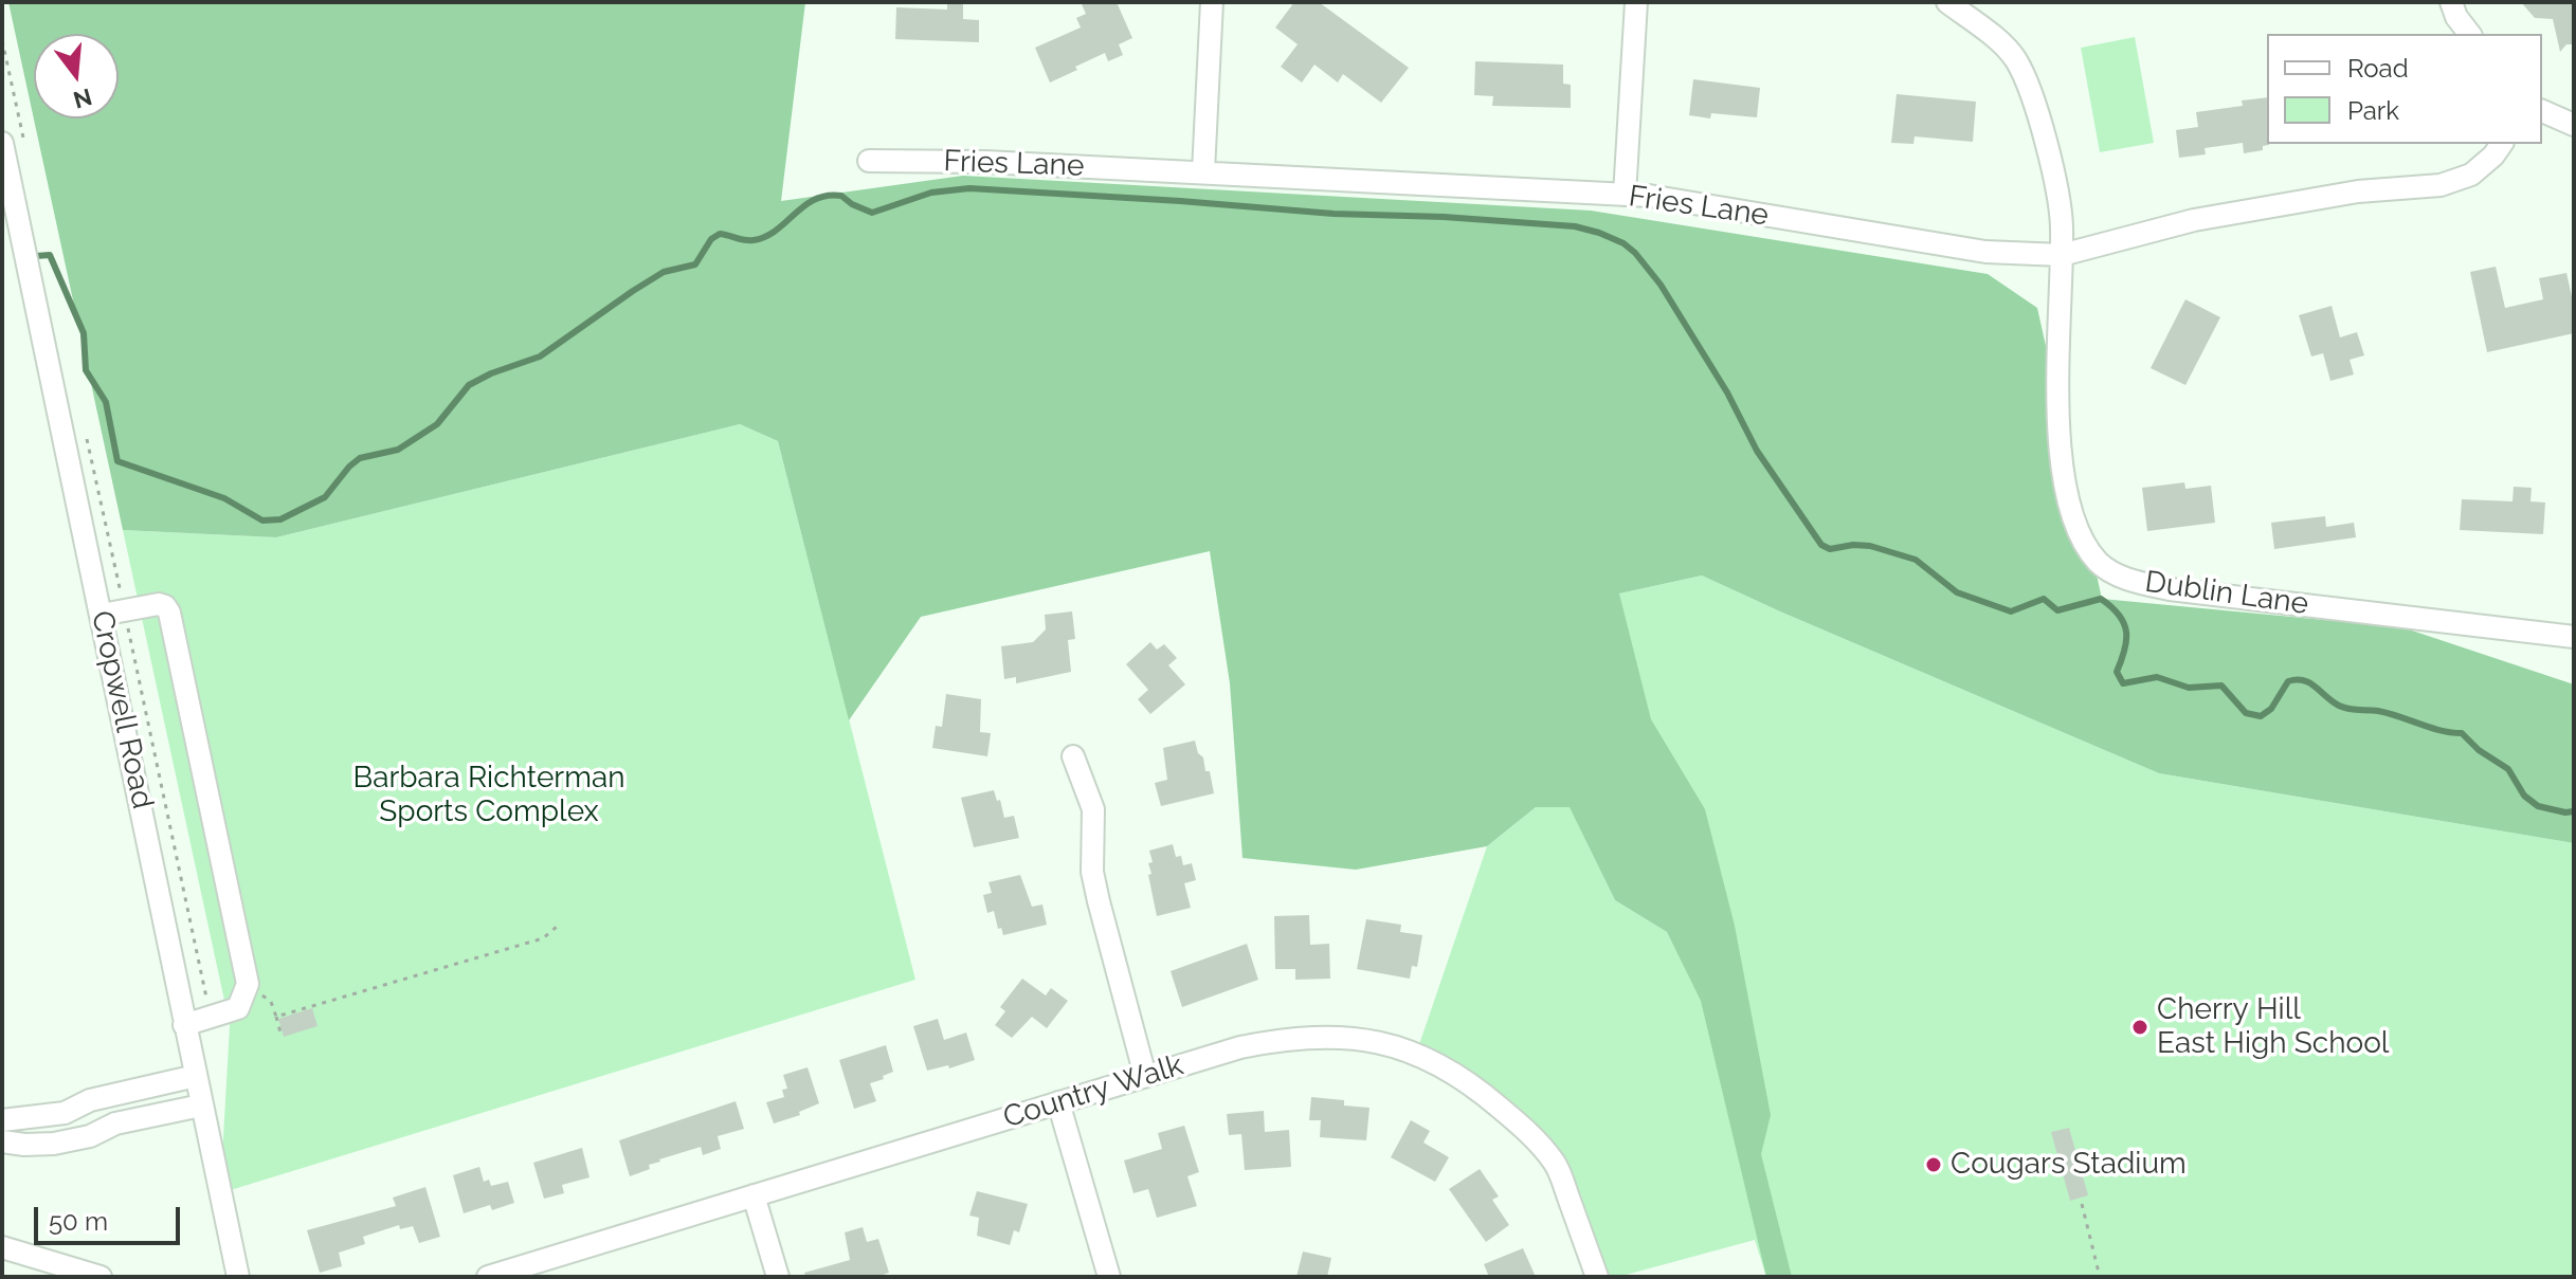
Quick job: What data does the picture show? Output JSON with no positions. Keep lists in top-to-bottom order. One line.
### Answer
{"streets":{"street":["Fries Lane","Dublin Lane","Cropwell Road","Country Walk"]},"crossings":[["Fries Lane","Dublin Lane"]],"parks":["Barbara Richterman Sports Complex"],"places":["Cherry Hill East High School","Cougars Stadium"],"legend":["Road","Park"],"scale_bar":"50 m","north":"bottom"}
